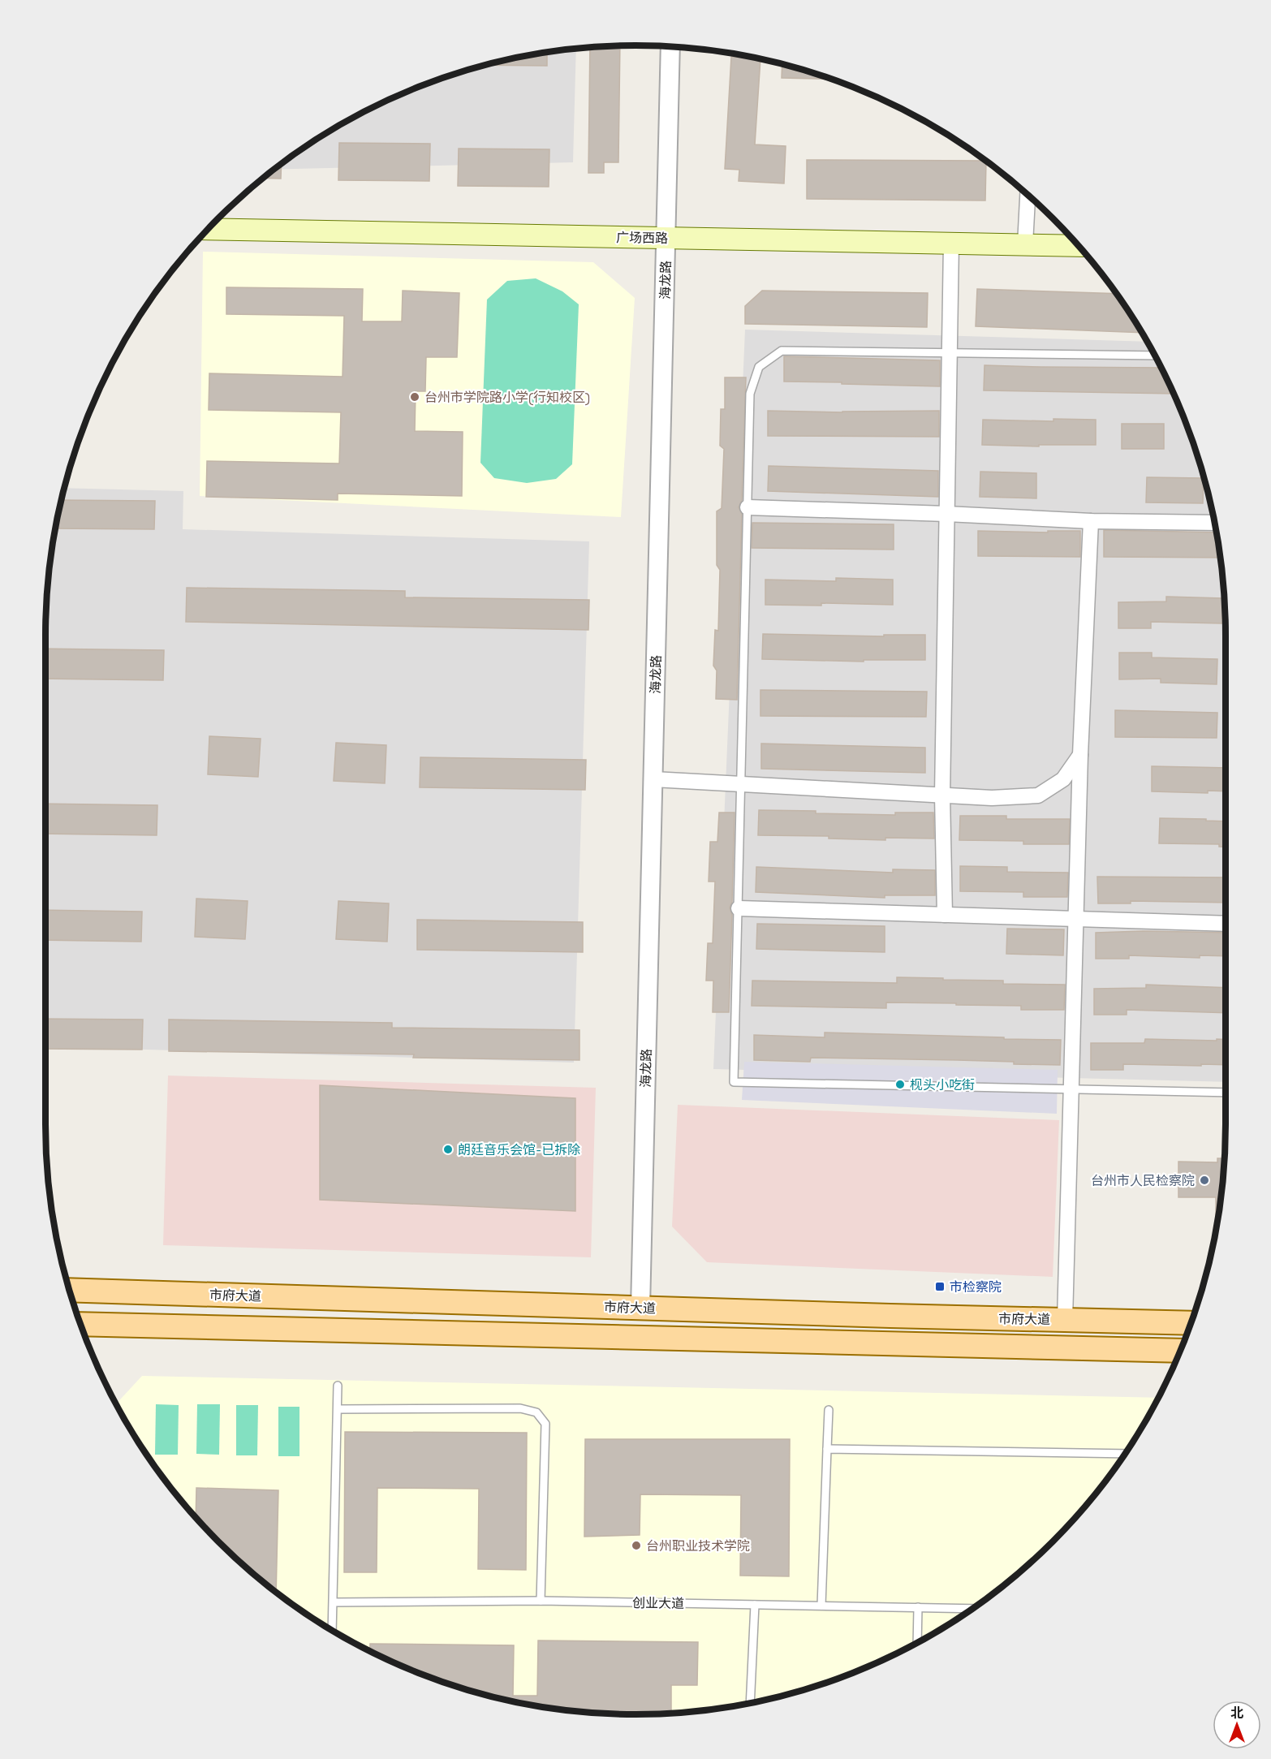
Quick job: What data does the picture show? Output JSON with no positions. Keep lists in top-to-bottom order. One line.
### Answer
{"streets":{"main road":["广场西路","市府大道"],"street":["海龙路"],"lane":["创业大道"]},"crossings":[["广场西路","海龙路"],["海龙路","市府大道"]],"places":{"other":["台州市学院路小学(行知校区)","枧头小吃街","朗廷音乐会馆-已拆除","台州市人民检察院","台州职业技术学院"],"transit":["市检察院"]},"north":"top"}
